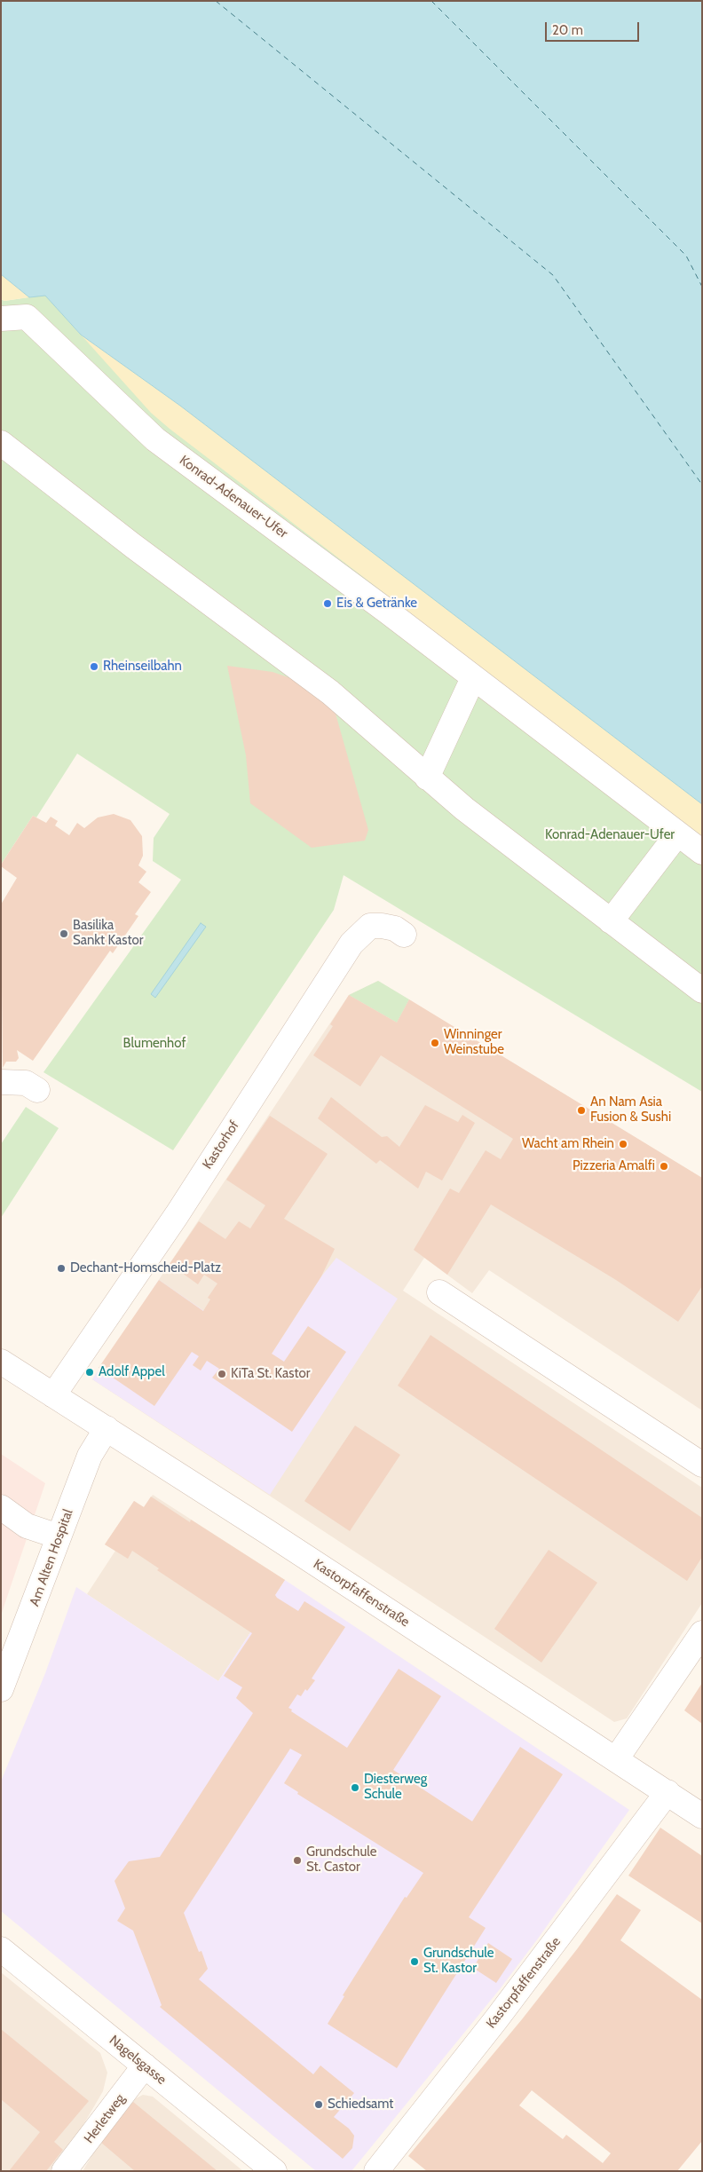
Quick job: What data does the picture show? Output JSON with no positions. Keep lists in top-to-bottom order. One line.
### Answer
{"streets":{"street":["Konrad-Adenauer-Ufer","Kastorhof","Am Alten Hospital","Kastorpfaffenstraße","Nagelsgasse","Herletweg"]},"crossings":[["Am Alten Hospital","Kastorpfaffenstraße"],["Nagelsgasse","Herletweg"]],"parks":["Konrad-Adenauer-Ufer","Blumenhof"],"places":["Eis & Getränke","Rheinseilbahn","Basilika Sankt Kastor","Winninger Weinstube","An Nam Asia Fusion & Sushi","Wacht am Rhein","Pizzeria Amalfi","Dechant-Homscheid-Platz","Adolf Appel","KiTa St. Kastor","Diesterweg Schule","Grundschule St. Castor","Grundschule St. Kastor","Schiedsamt"],"scale_bar":"20 m"}
